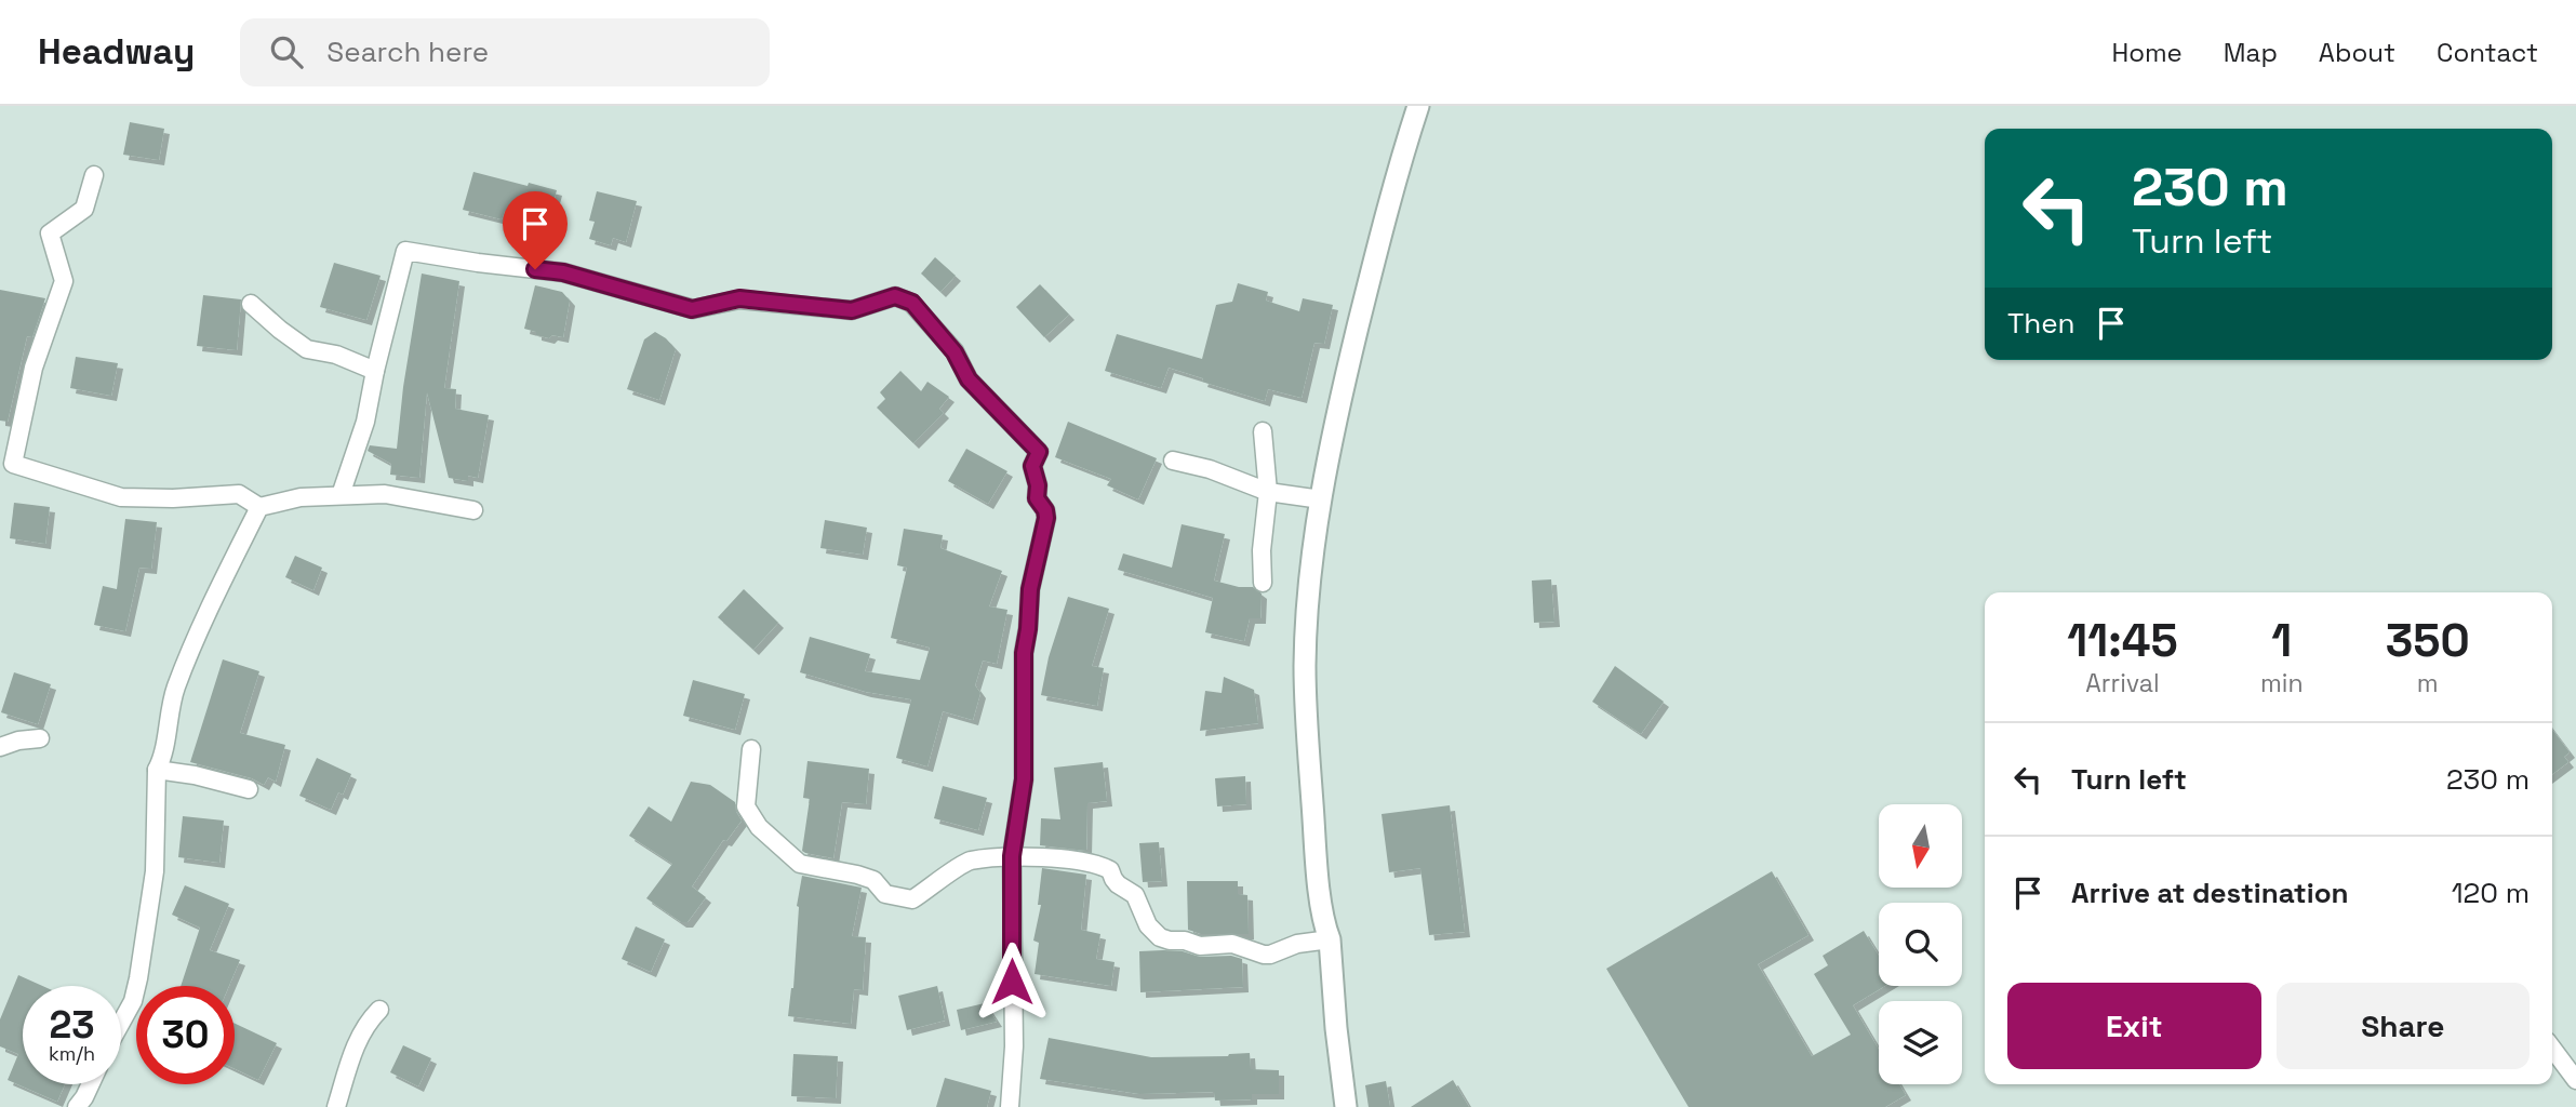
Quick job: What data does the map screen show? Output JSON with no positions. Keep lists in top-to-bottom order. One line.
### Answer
{"north":"bottom","page":{"header":"Headway","search":"Search here","nav":["Home","Map","About","Contact"],"turn":["230 m","Turn left"],"then":"Then","eta":["11:45","Arrival","1","min","350","m"],"list":[{"name":"Turn left","value":"230 m"},{"name":"Arrive at destination","value":"120 m"}],"buttons":["Exit","Share"],"speed":"23 km/h","limit":"30"}}
